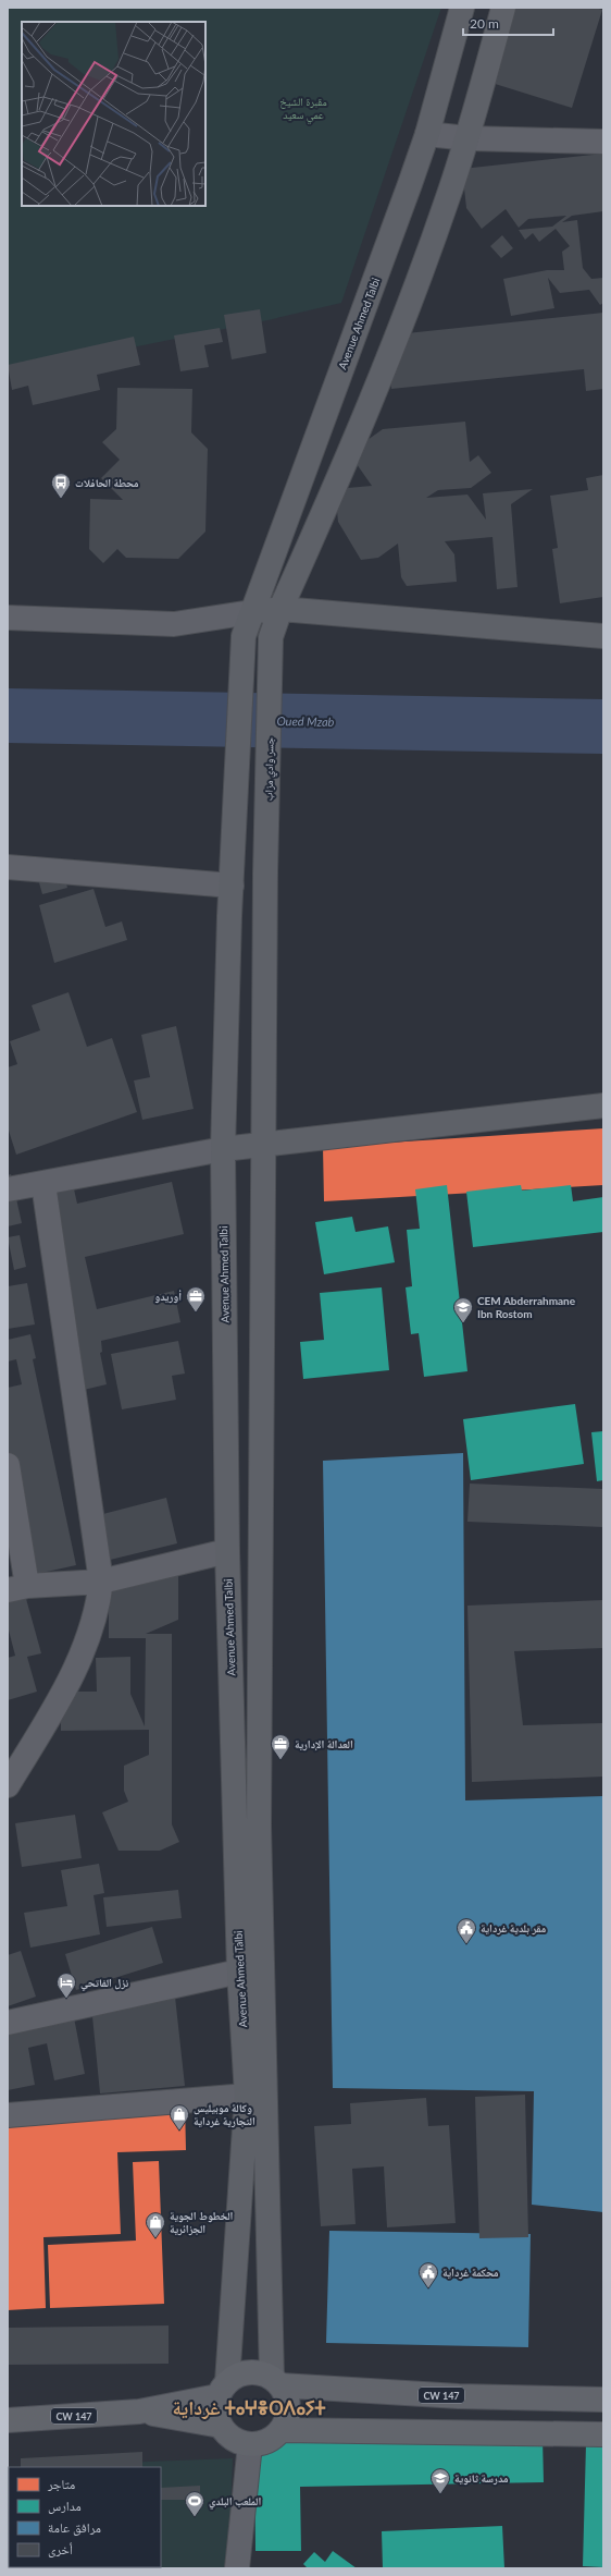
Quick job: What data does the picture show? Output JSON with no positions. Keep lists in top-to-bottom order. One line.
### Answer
{"streets":{"main road":["Avenue Ahmed Talbi","جسر وادي مزاب","CW 147"]},"crossings":[["Avenue Ahmed Talbi","جسر وادي مزاب"],["Avenue Ahmed Talbi","CW 147"],["جسر وادي مزاب","CW 147"]],"districts":["غرداية ⵜⴰⵖⴻⵔⴷⴰⵢⵜ"],"water":["Oued Mzab"],"parks":["مقبرة الشيخ عمي سعيد"],"places":{"bus stop":["محطة الحافلات"],"office":["أوريدو","العدالة الإدارية"],"school or university":["CEM Abderrahmane Ibn Rostom","مدرسة ثانوية"],"public building":["مقر بلدية غرداية","محكمة غرداية"],"hotel":["نزل الفاتحي"],"shop":["وكالة موبيليس التجارية غرداية","الخطوط الجوية الجزائرية"],"sports":["الملعب البلدي"]},"legend":["متاجر","مدارس","مرافق عامة","أخرى"],"scale_bar":"20 m"}
